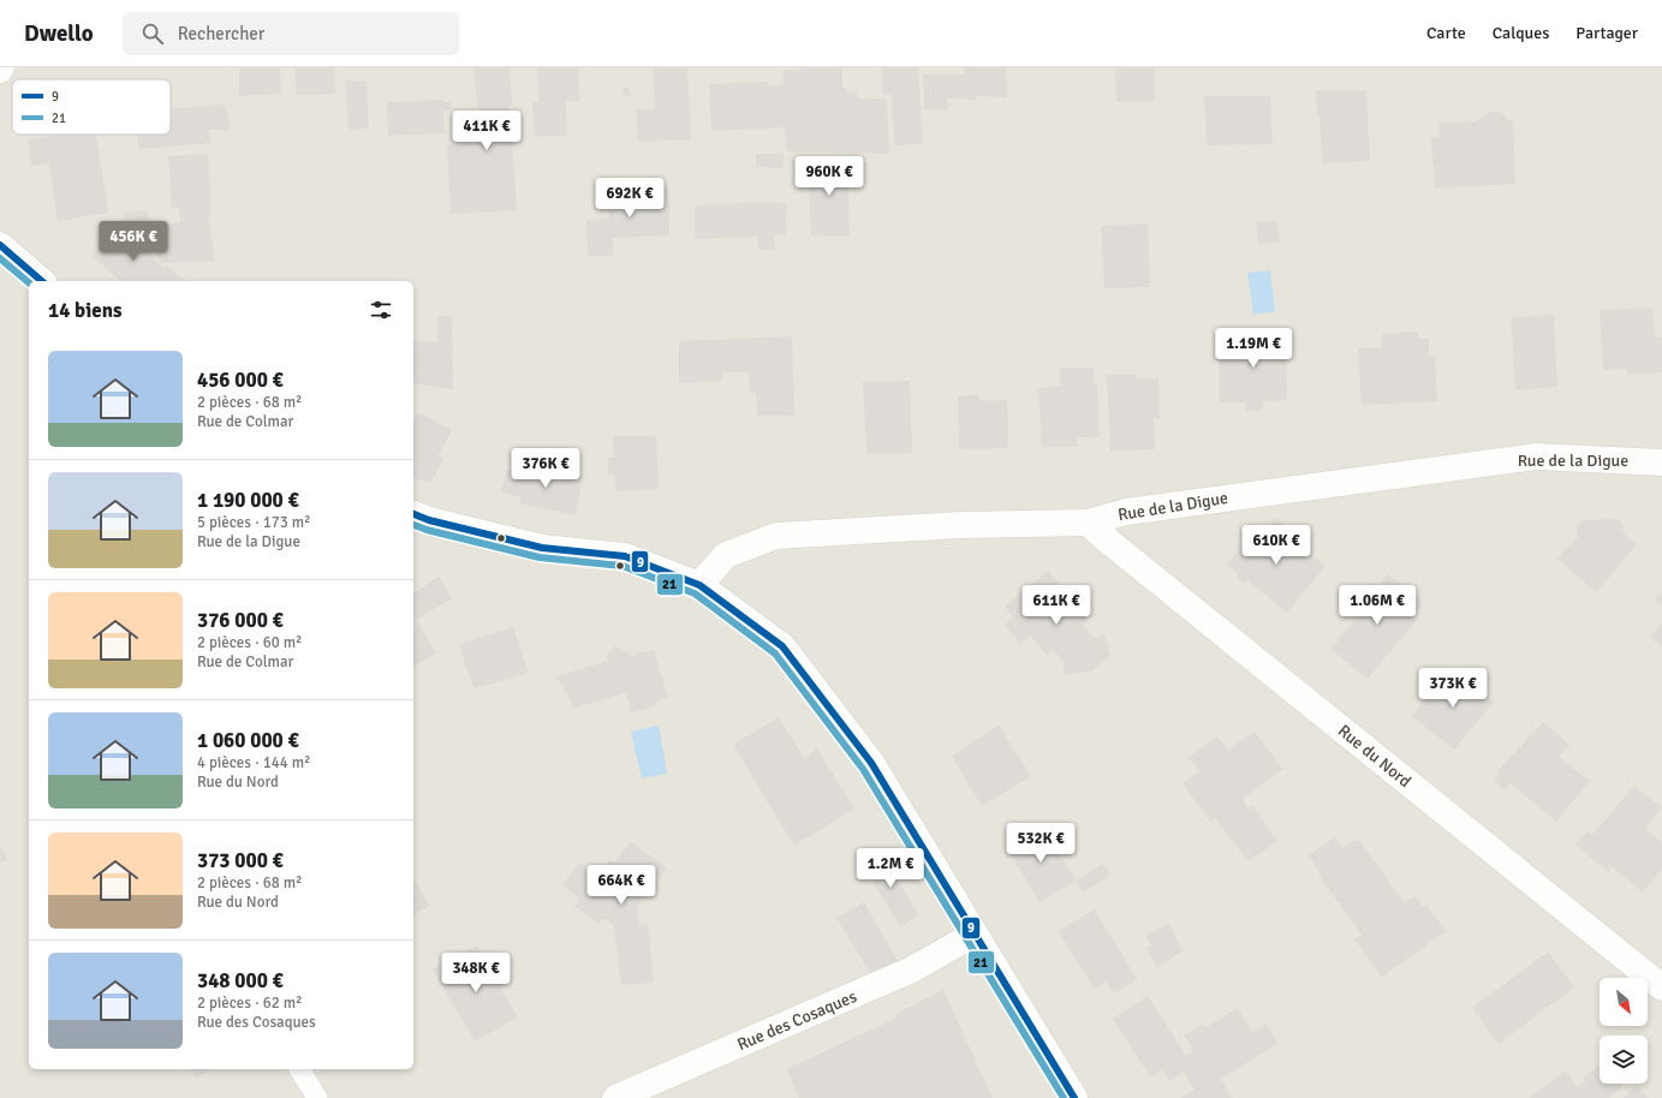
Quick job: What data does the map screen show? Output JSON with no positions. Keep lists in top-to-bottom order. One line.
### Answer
{"streets":{"street":["Rue de la Digue","Rue du Nord","Rue des Cosaques"]},"crossings":[["Rue de la Digue","Rue du Nord"]],"lines":["transit line 9","transit line 21"],"legend":["9","21"],"north":"bottom right","page":{"header":"Dwello","search":"Rechercher","nav":["Carte","Calques","Partager"],"price":["411K €","960K €","692K €","456K €","1.19M €","376K €","610K €","611K €","1.06M €","373K €","532K €","1.2M €","664K €","348K €"],"heading":"14 biens","list":[{"name":"456 000 €","note":"2 pièces · 68 m² · Rue de Colmar"},{"name":"1 190 000 €","note":"5 pièces · 173 m² · Rue de la Digue"},{"name":"376 000 €","note":"2 pièces · 60 m² · Rue de Colmar"},{"name":"1 060 000 €","note":"4 pièces · 144 m² · Rue du Nord"},{"name":"373 000 €","note":"2 pièces · 68 m² · Rue du Nord"},{"name":"348 000 €","note":"2 pièces · 62 m² · Rue des Cosaques"}]}}
